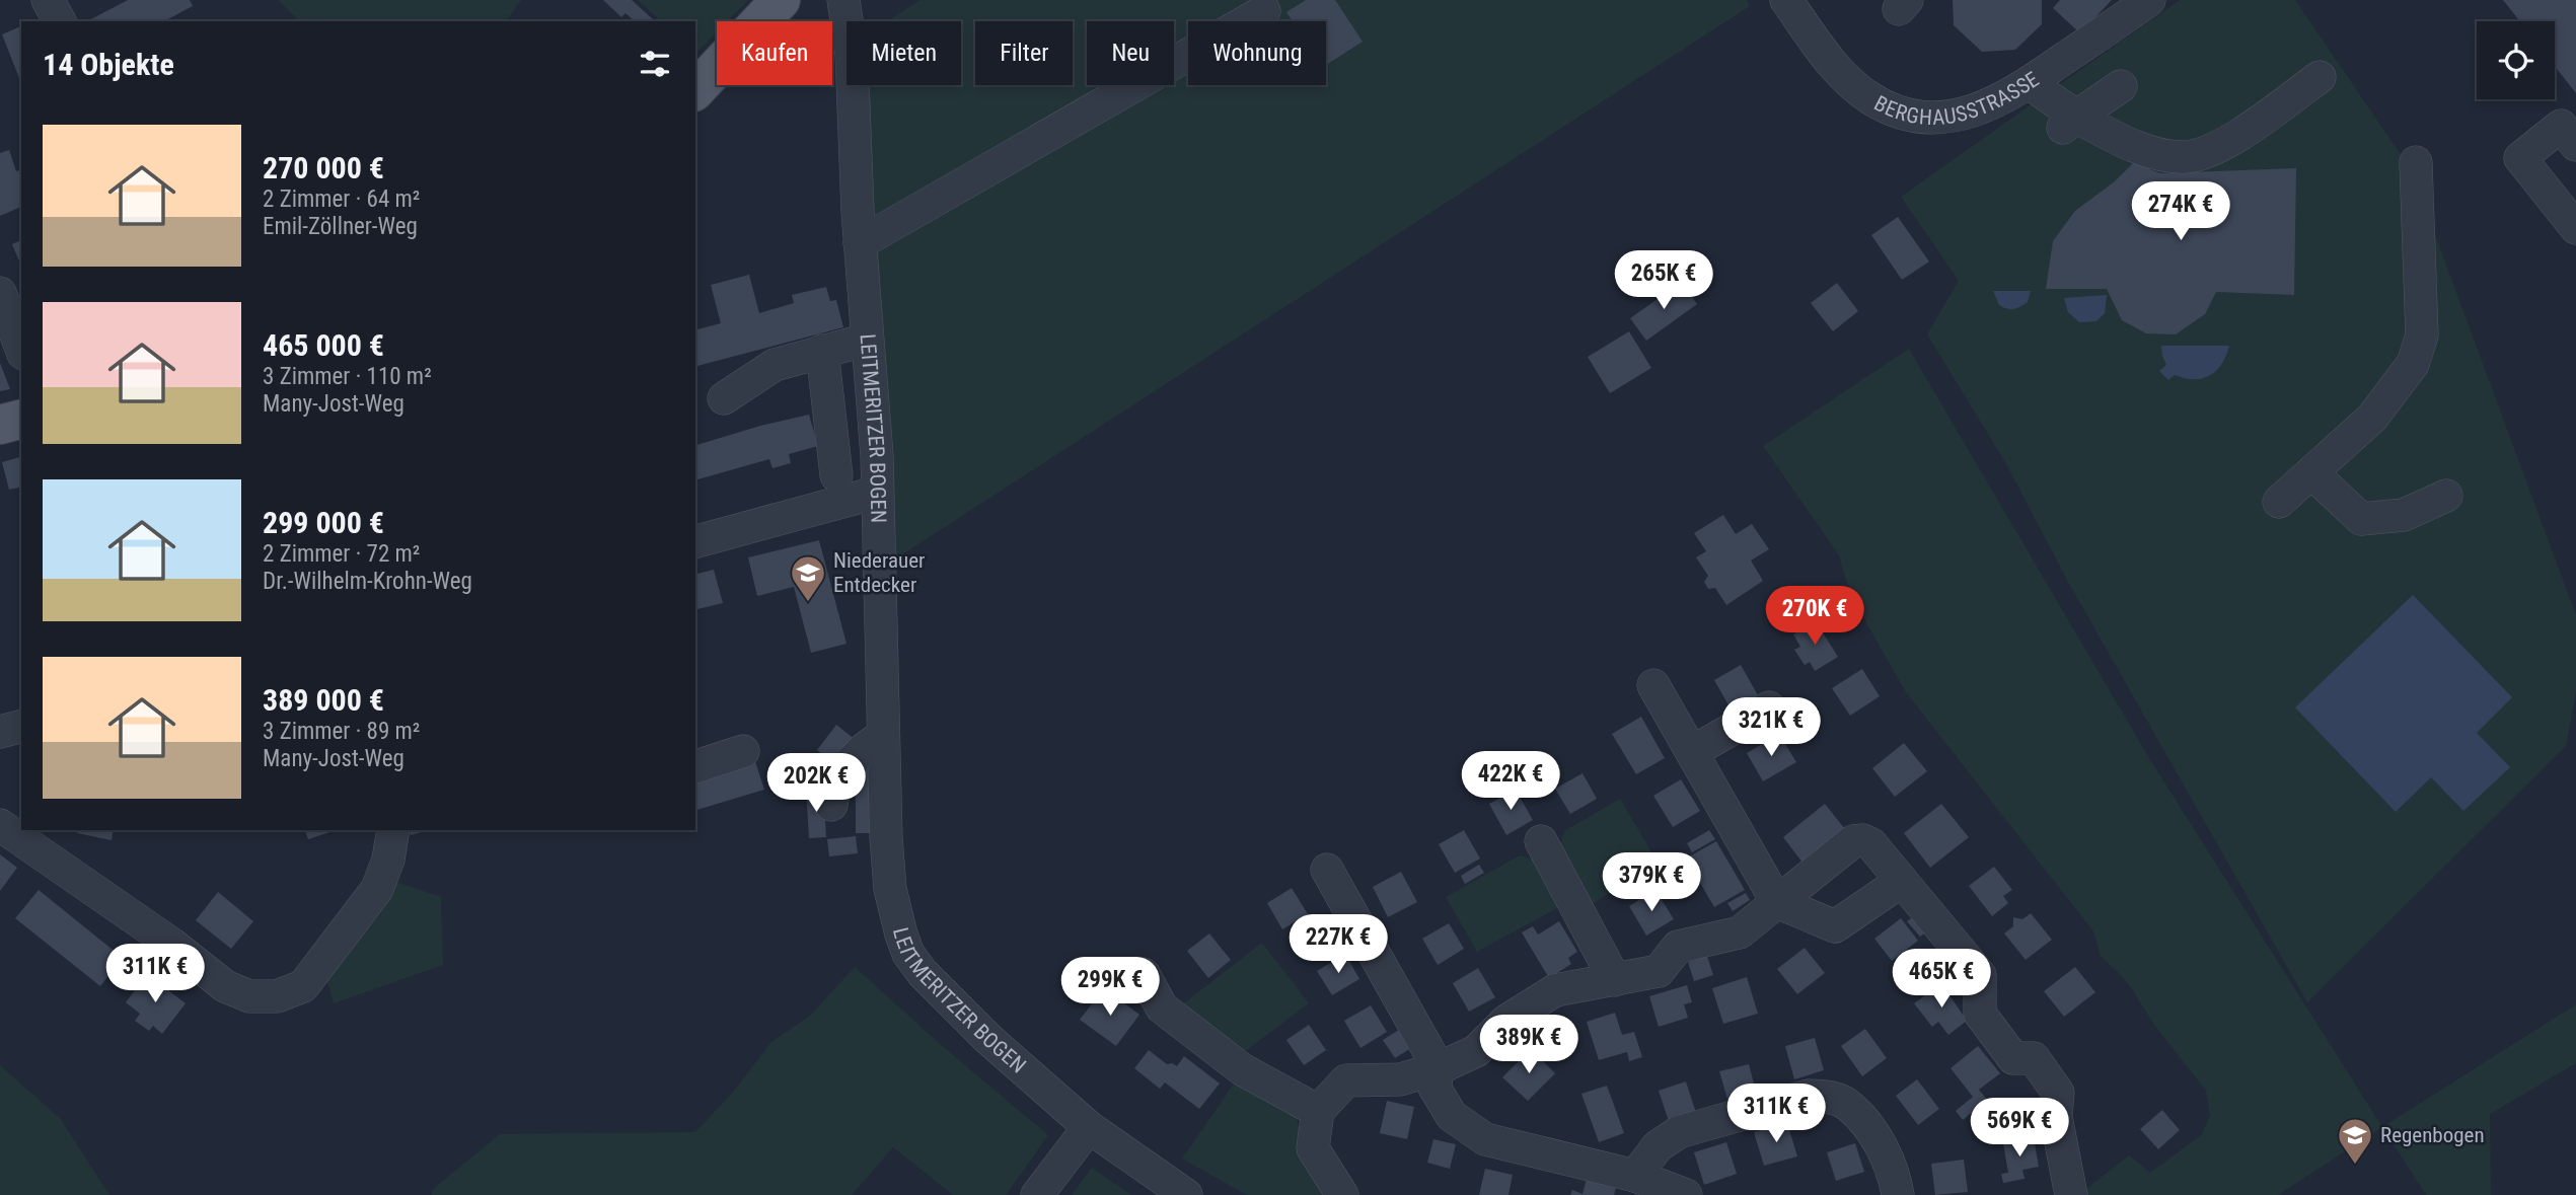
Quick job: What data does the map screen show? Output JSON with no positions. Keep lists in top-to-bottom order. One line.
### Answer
{"streets":{"street":["BERGHAUSSTRASSE","LEITMERITZER BOGEN"]},"places":{"school or university":["Niederauer Entdecker","Regenbogen"]},"page":{"chip":["Kaufen","Mieten","Filter","Neu","Wohnung"],"heading":"14 Objekte","list":[{"name":"270 000 €","note":"2 Zimmer · 64 m² · Emil-Zöllner-Weg"},{"name":"465 000 €","note":"3 Zimmer · 110 m² · Many-Jost-Weg"},{"name":"299 000 €","note":"2 Zimmer · 72 m² · Dr.-Wilhelm-Krohn-Weg"},{"name":"389 000 €","note":"3 Zimmer · 89 m² · Many-Jost-Weg"}],"price":["274K €","265K €","270K €","321K €","422K €","202K €","379K €","227K €","311K €","465K €","299K €","389K €","311K €","569K €"]}}
